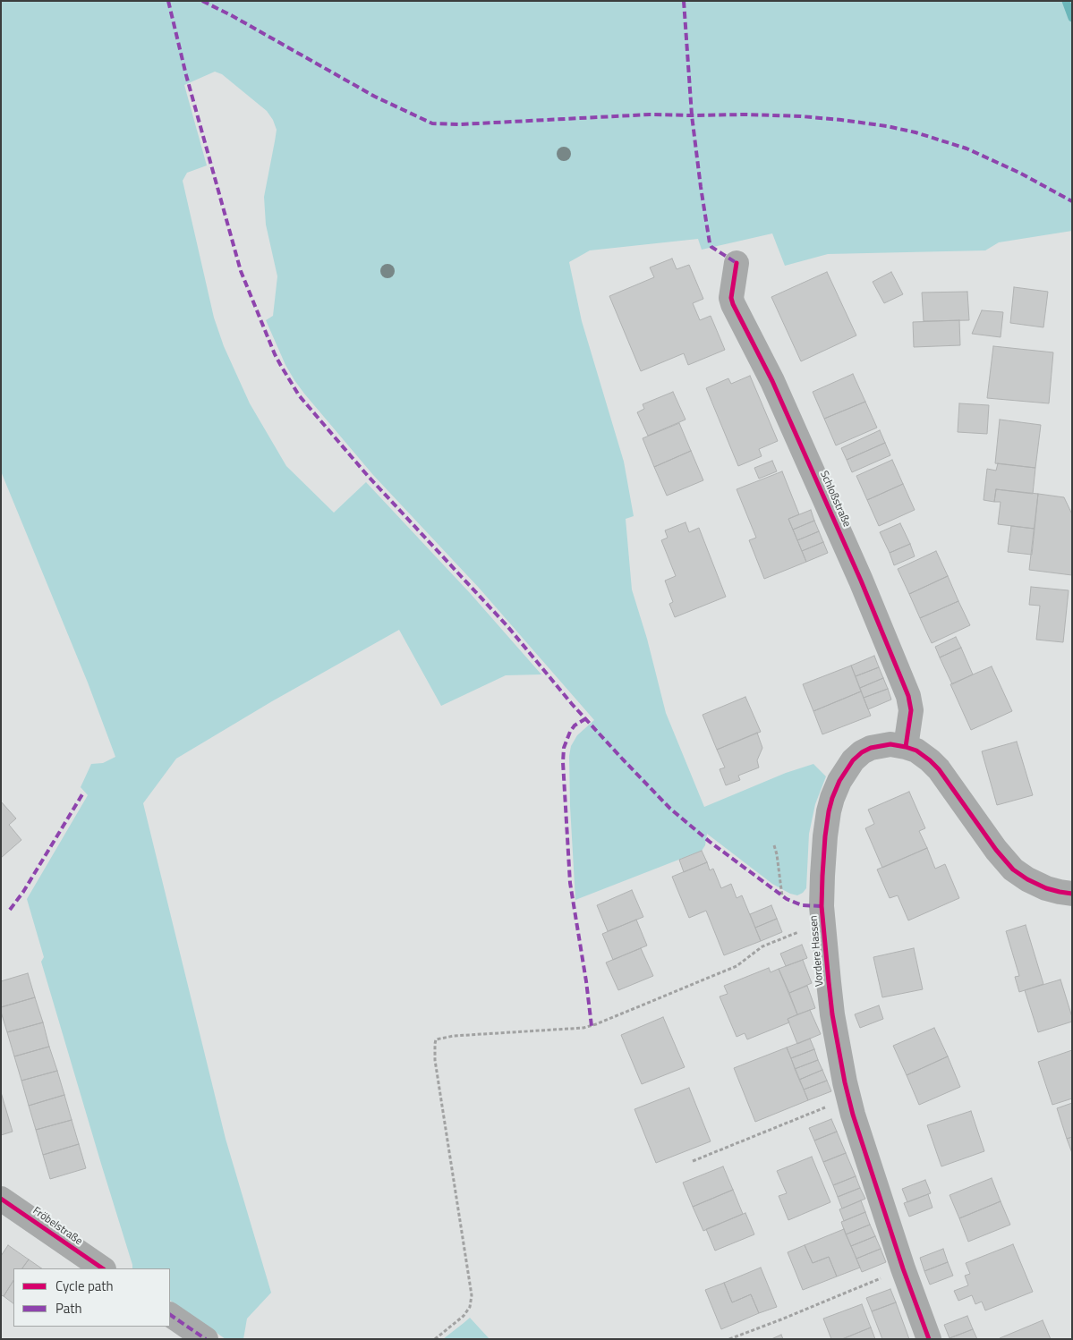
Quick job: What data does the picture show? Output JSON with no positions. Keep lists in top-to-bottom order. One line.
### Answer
{"streets":{"street":["Schloßstraße","Vordere Hassen","Fröbelstraße"]},"crossings":[["Schloßstraße","Vordere Hassen"]],"legend":["Cycle path","Path"]}
